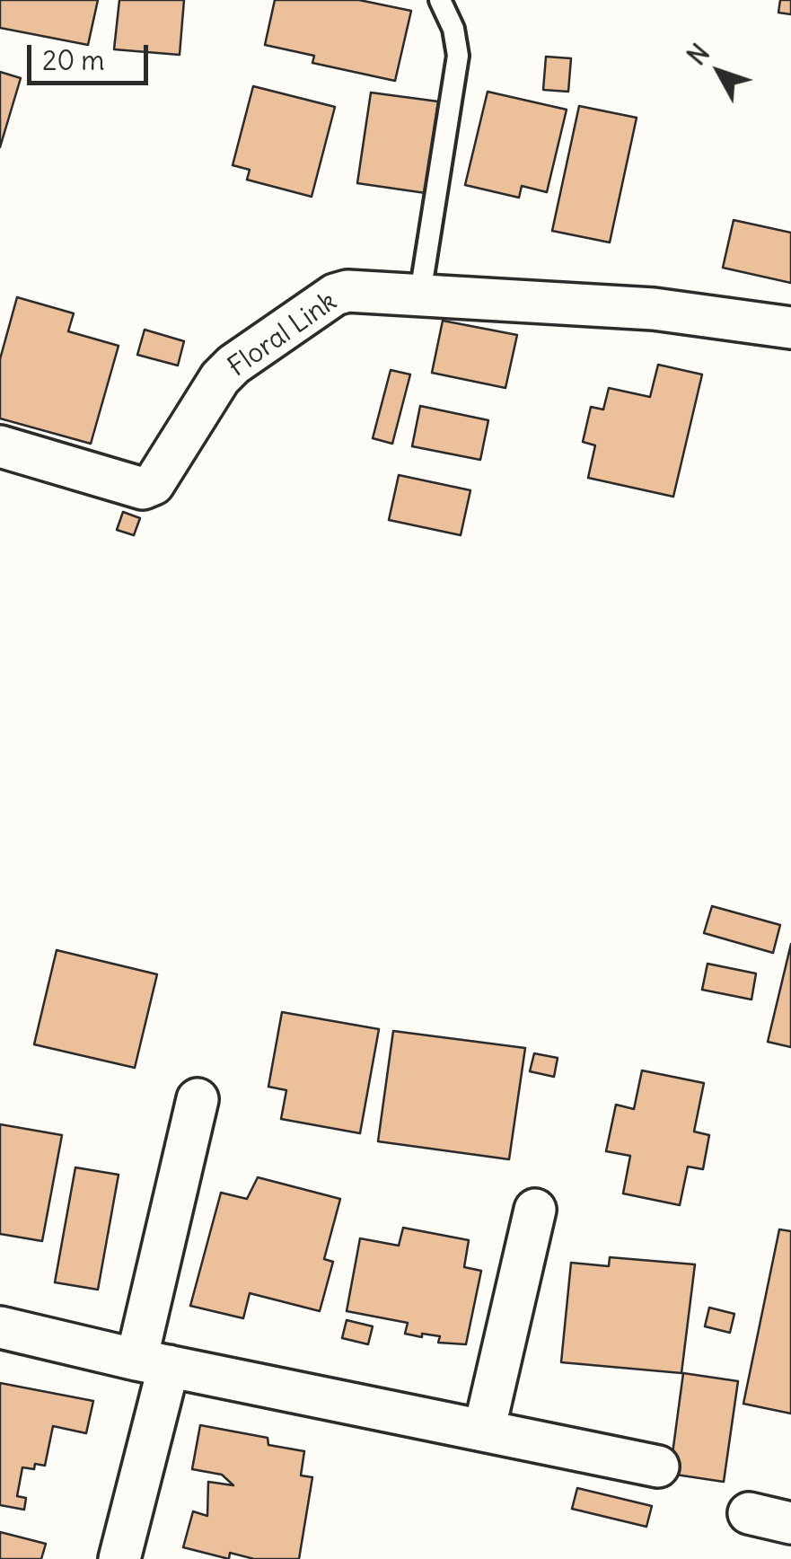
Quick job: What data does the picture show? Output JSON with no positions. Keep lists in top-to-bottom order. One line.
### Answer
{"streets":{"street":["Floral Link"]},"scale_bar":"20 m","north":"top left"}
